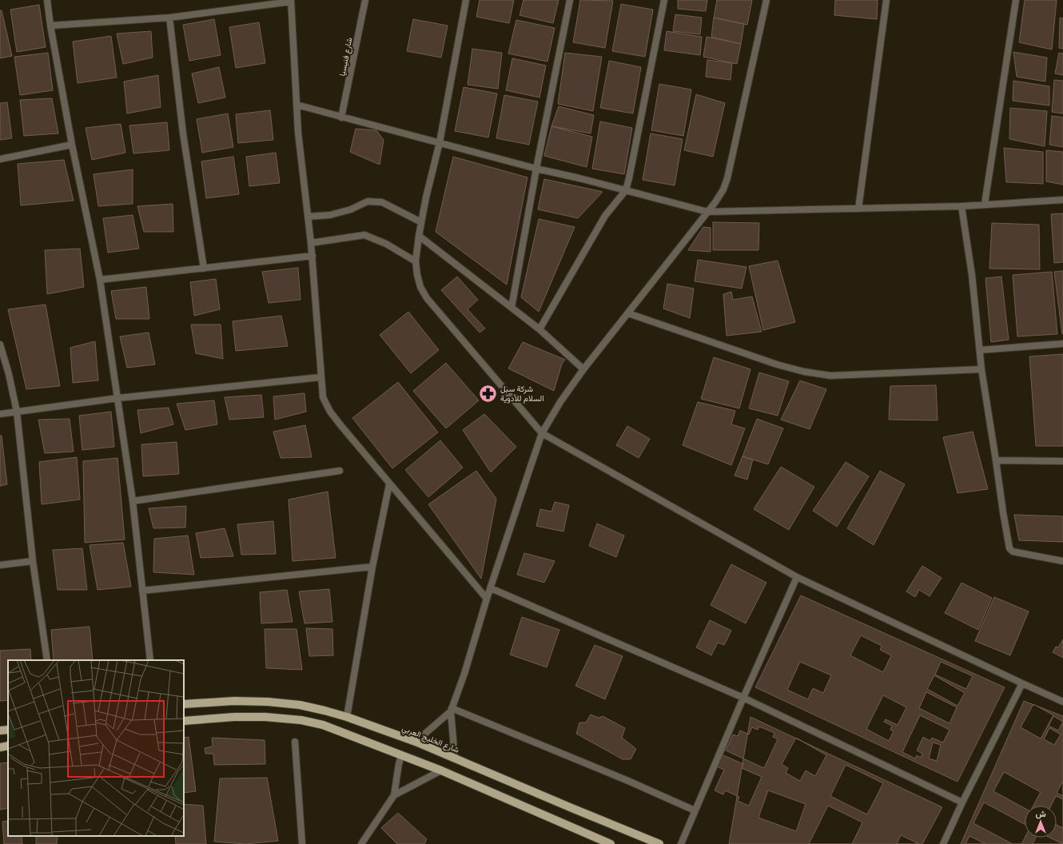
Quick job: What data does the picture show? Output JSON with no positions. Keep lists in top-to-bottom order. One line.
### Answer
{"streets":{"main road":["شارع الخليج العربي"],"street":["شارع فنيسيا"]},"places":{"pharmacy":["شركة سبل السلام للأدوية"]},"north":"top"}
